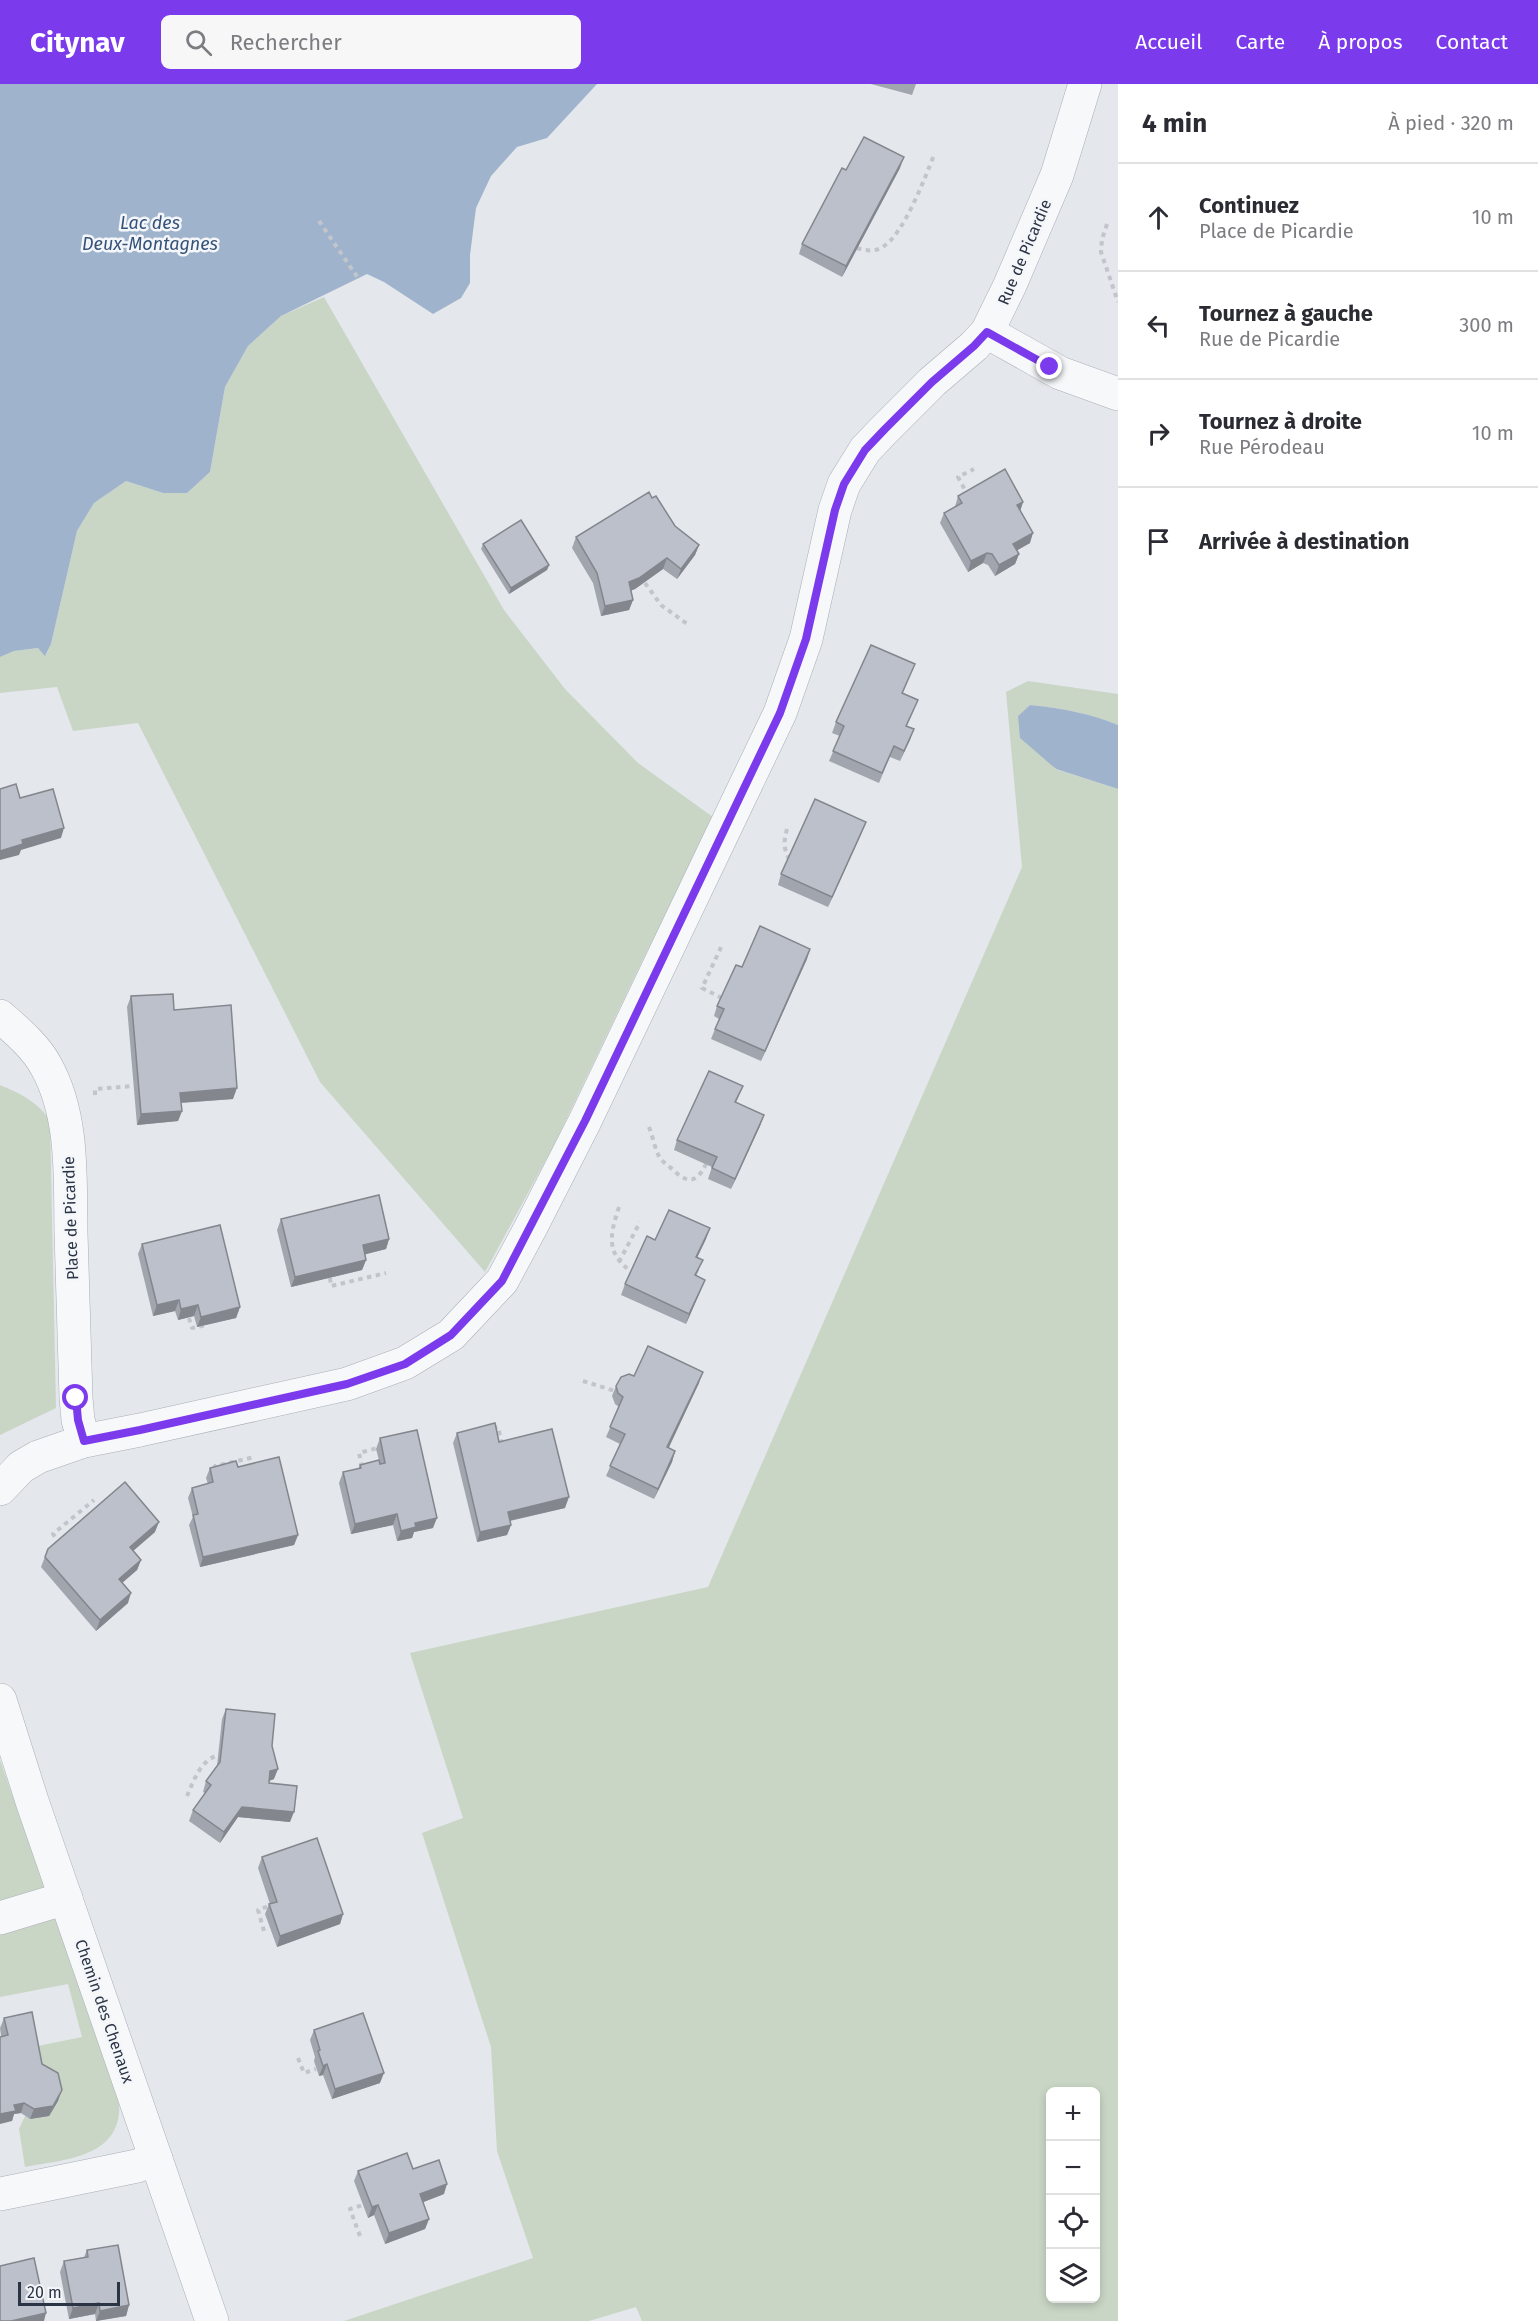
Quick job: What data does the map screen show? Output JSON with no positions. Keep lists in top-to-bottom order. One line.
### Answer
{"streets":{"street":["Rue de Picardie","Place de Picardie","Chemin des Chenaux"]},"crossings":[["Rue de Picardie","Place de Picardie"]],"water":["Lac des Deux-Montagnes"],"scale_bar":"20 m","page":{"header":"Citynav","search":"Rechercher","nav":["Accueil","Carte","À propos","Contact"],"heading":["4 min","À pied · 320 m"],"list":[["Continuez","Place de Picardie","10 m"],["Tournez à gauche","Rue de Picardie","300 m"],["Tournez à droite","Rue Pérodeau","10 m"],"Arrivée à destination"],"map_buttons":["+","−"],"scale":"20 m"}}
